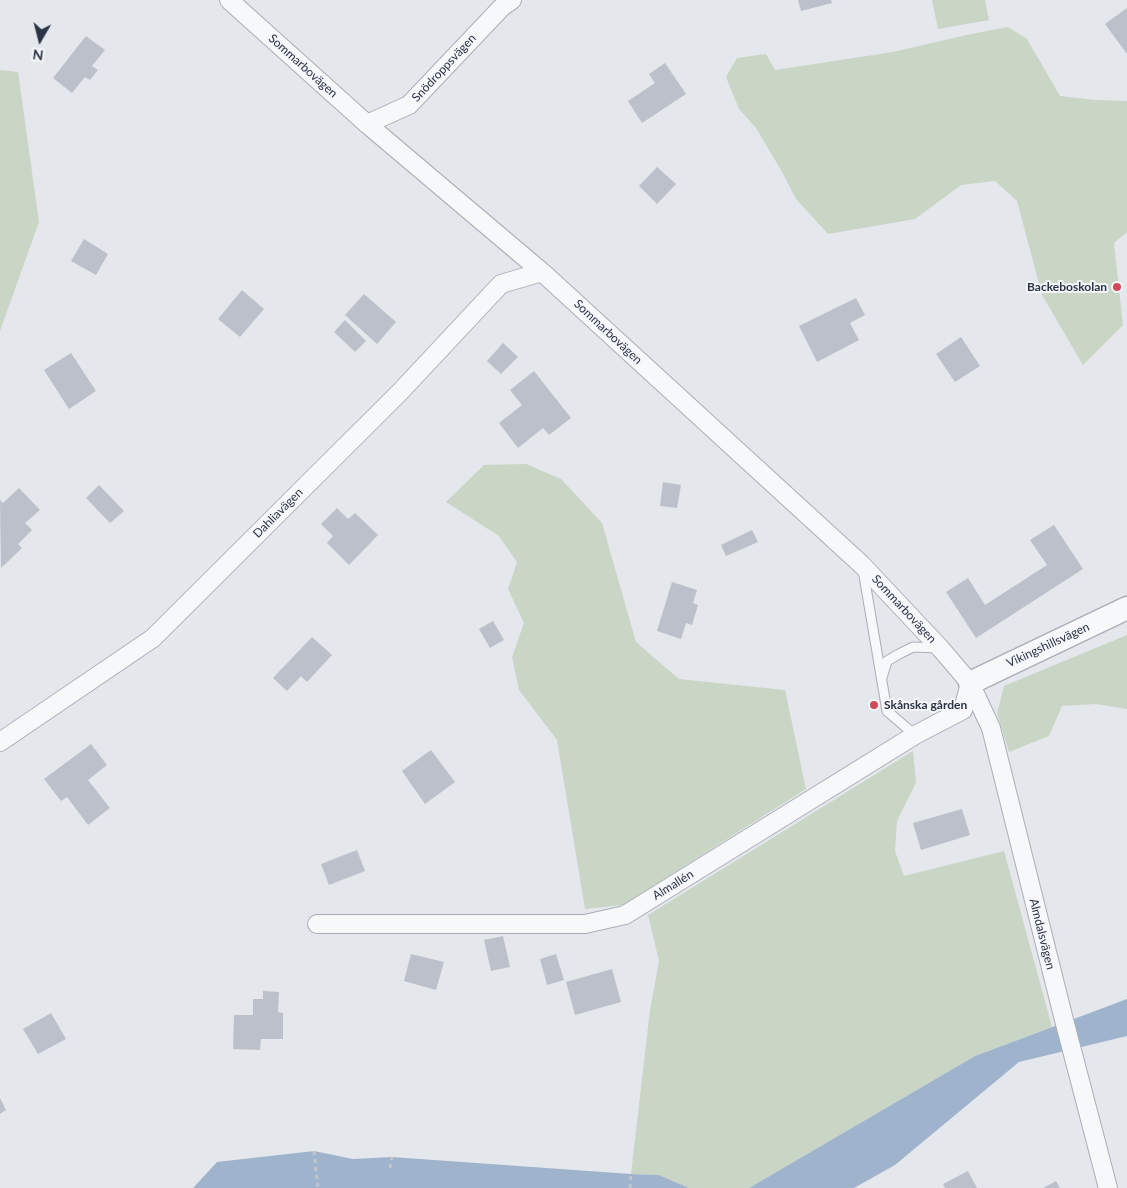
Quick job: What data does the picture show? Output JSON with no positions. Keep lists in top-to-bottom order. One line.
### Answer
{"streets":{"street":["Sommarbovägen","Snödroppsvägen","Dahliavägen","Vikingshillsvägen","Almallén","Almdalsvägen"]},"crossings":[["Sommarbovägen","Snödroppsvägen"],["Sommarbovägen","Dahliavägen"],["Sommarbovägen","Vikingshillsvägen"],["Sommarbovägen","Almallén"],["Sommarbovägen","Almdalsvägen"],["Vikingshillsvägen","Almallén"],["Vikingshillsvägen","Almdalsvägen"],["Almallén","Almdalsvägen"]],"places":["Backeboskolan","Skånska gården"],"north":"bottom"}
